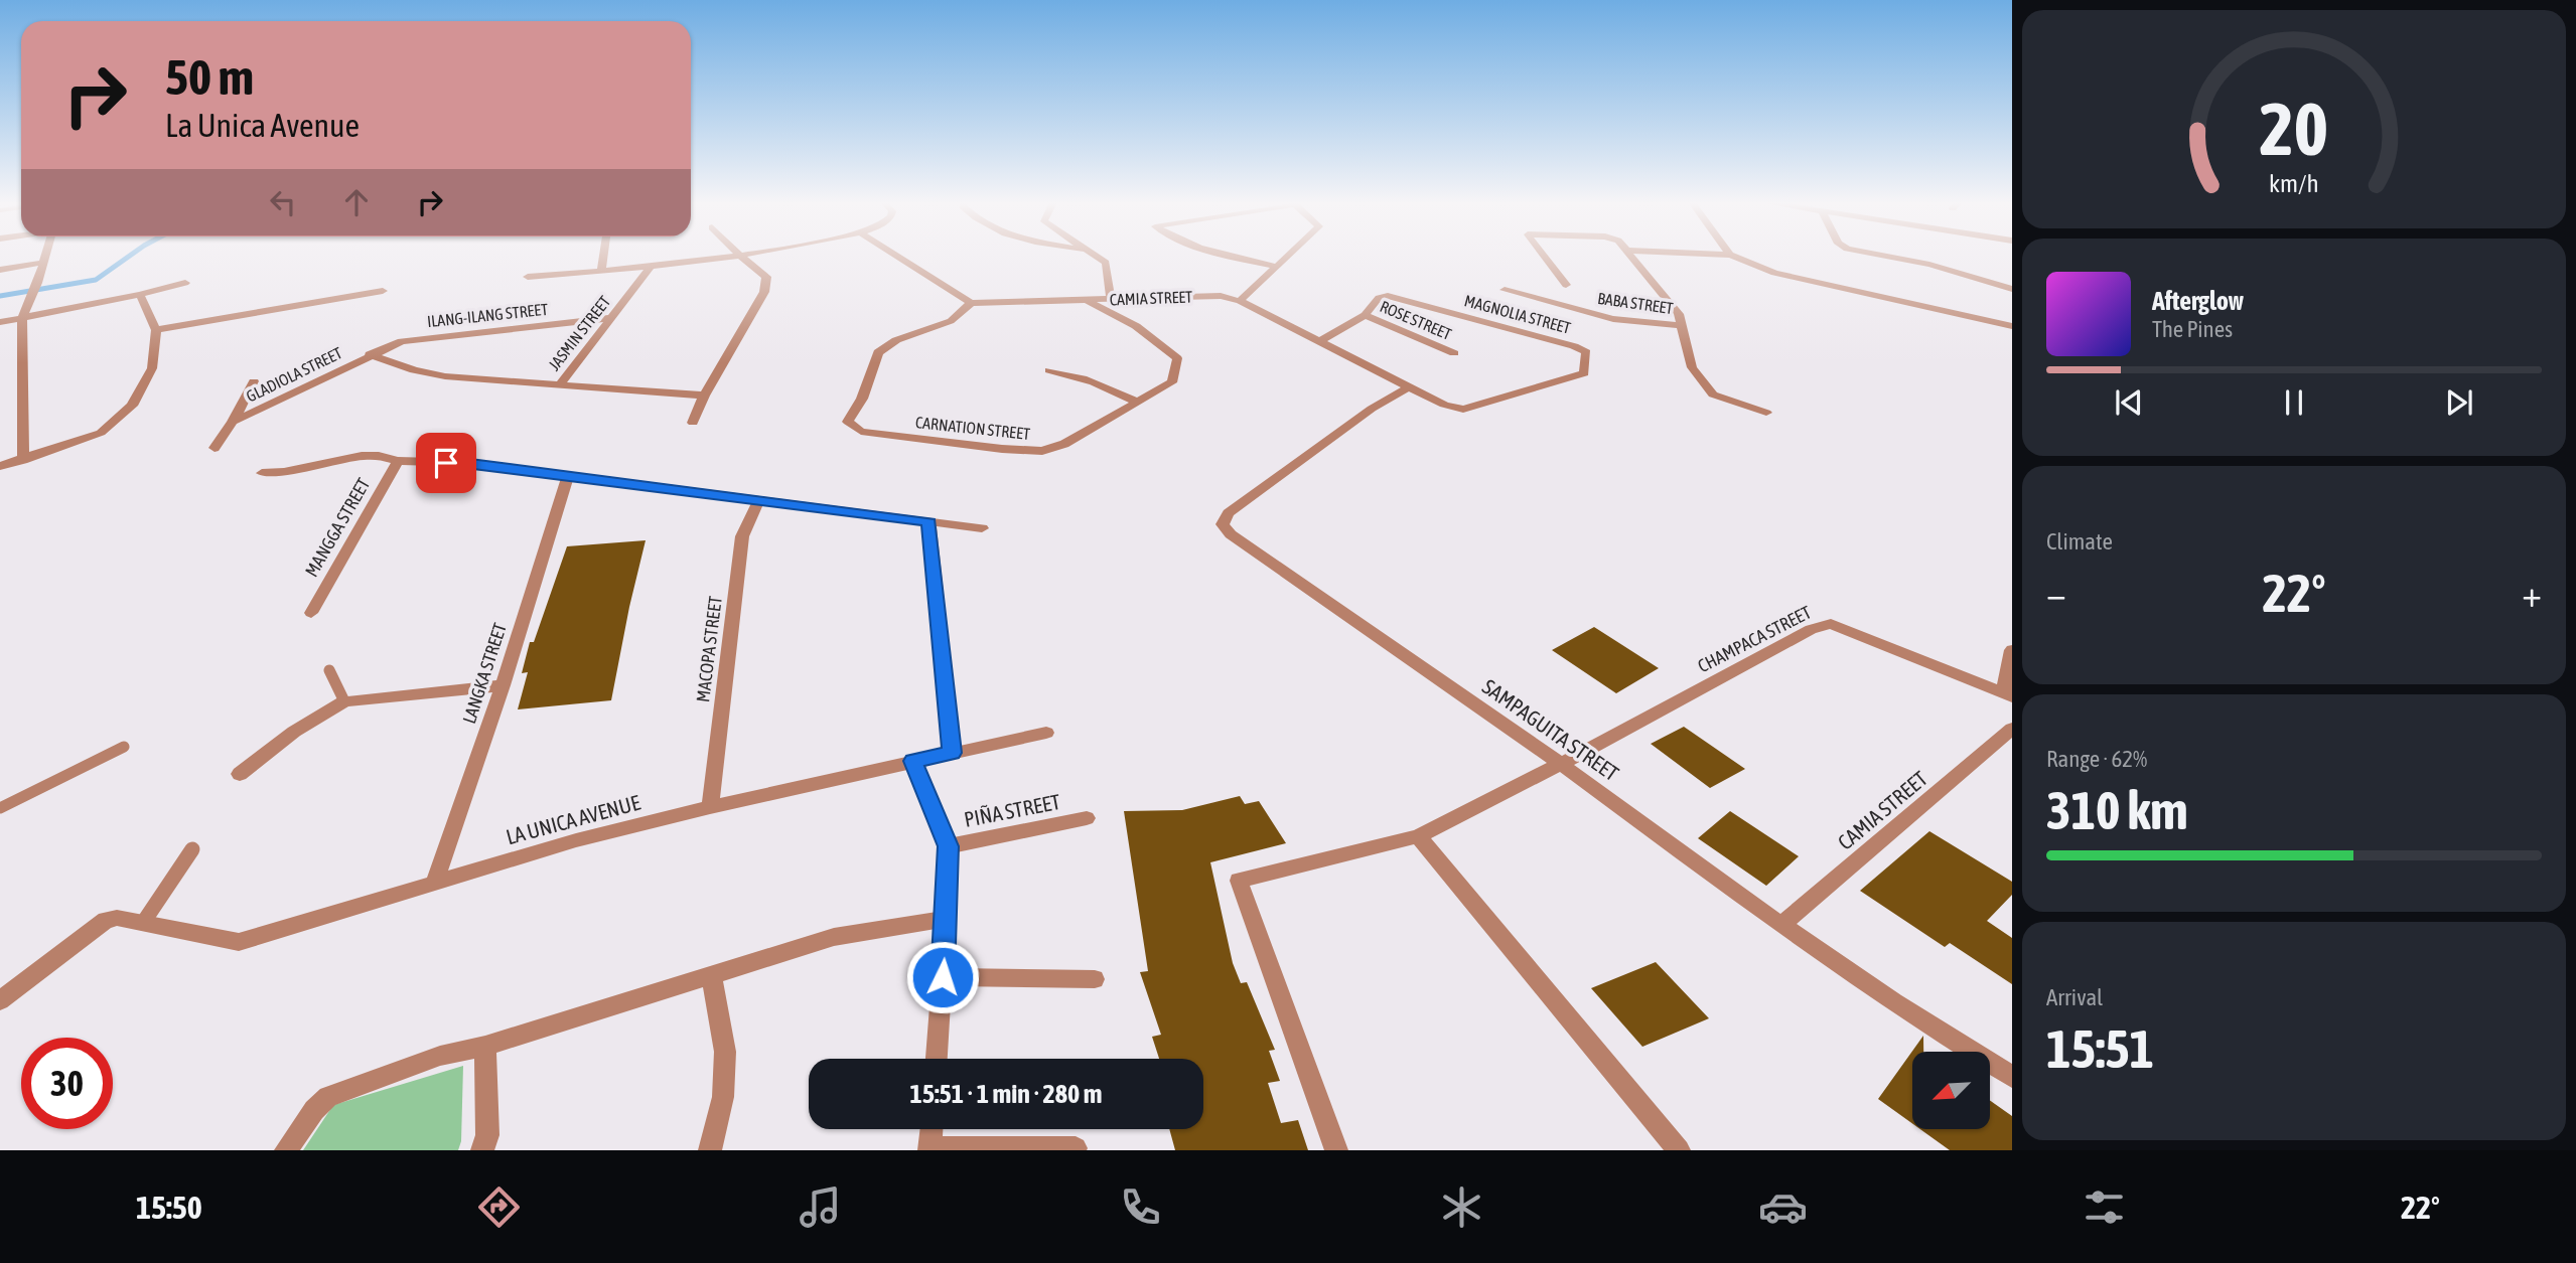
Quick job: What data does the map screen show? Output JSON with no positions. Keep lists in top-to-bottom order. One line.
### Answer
{"streets":{"street":["CAMIA STREET","BABA STREET","MAGNOLIA STREET","ILANG-ILANG STREET","ROSE STREET","JASMIN STREET","GLADIOLA STREET","CARNATION STREET","MANGGA STREET","CHAMPACA STREET","MACOPA STREET","LANGKA STREET","SAMPAGUITA STREET","PIÑA STREET","LA UNICA AVENUE"]},"crossings":[["CAMIA STREET","MAGNOLIA STREET"],["CAMIA STREET","CARNATION STREET"],["CAMIA STREET","SAMPAGUITA STREET"],["MAGNOLIA STREET","ROSE STREET"],["MAGNOLIA STREET","SAMPAGUITA STREET"],["ILANG-ILANG STREET","JASMIN STREET"],["ILANG-ILANG STREET","GLADIOLA STREET"],["CHAMPACA STREET","SAMPAGUITA STREET"],["MACOPA STREET","LA UNICA AVENUE"],["LANGKA STREET","LA UNICA AVENUE"]],"north":"bottom left","page":{"turn":["50 m","La Unica Avenue"],"song":["Afterglow","The Pines"],"tile":["Climate",["Range · 62%","310 km"],["Arrival","15:51"]],"heat":["−","22°","+"],"limit":"30","trip":"15:51 · 1 min · 280 m","tabs":["15:50","22°"],"gauge":["20","km/h"]}}
